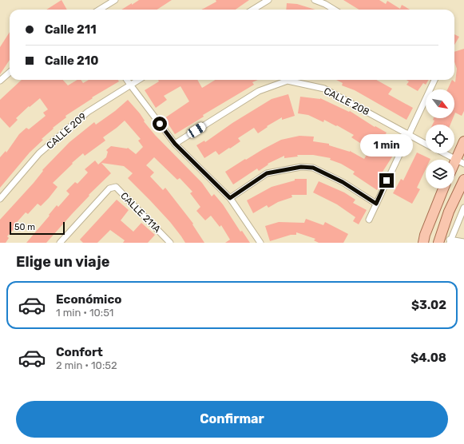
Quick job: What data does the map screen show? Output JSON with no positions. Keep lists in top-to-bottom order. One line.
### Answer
{"streets":{"street":["CALLE 208","CALLE 209","CALLE 211A"]},"scale_bar":"50 m","north":"bottom right","page":{"banner":["Calle 211","Calle 210"],"bubble":"1 min","scale":"50 m","heading":"Elige un viaje","list":[{"name":"Económico","note":"1 min · 10:51","value":"$3.02"},{"name":"Confort","note":"2 min · 10:52","value":"$4.08"}],"buttons":"Confirmar"}}
